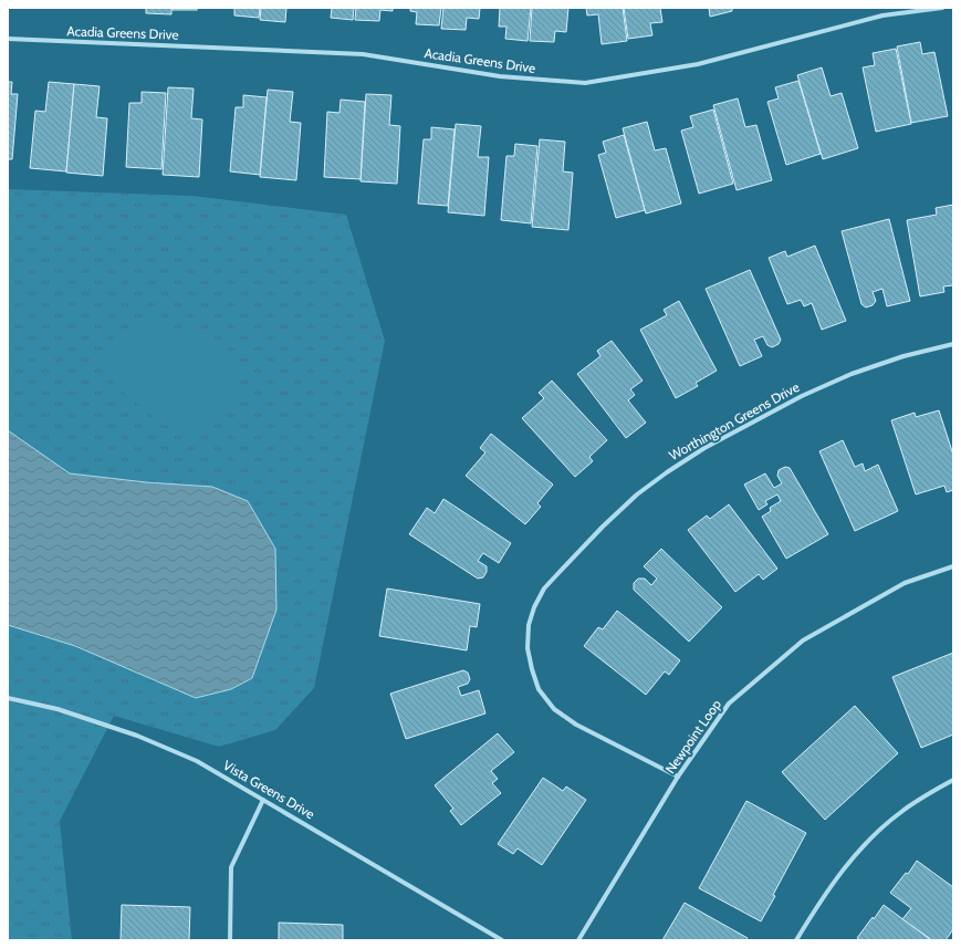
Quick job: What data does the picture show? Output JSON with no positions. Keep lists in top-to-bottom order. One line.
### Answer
{"streets":{"street":["Acadia Greens Drive","Worthington Greens Drive","Newpoint Loop","Vista Greens Drive"]},"crossings":[["Worthington Greens Drive","Newpoint Loop"]]}
